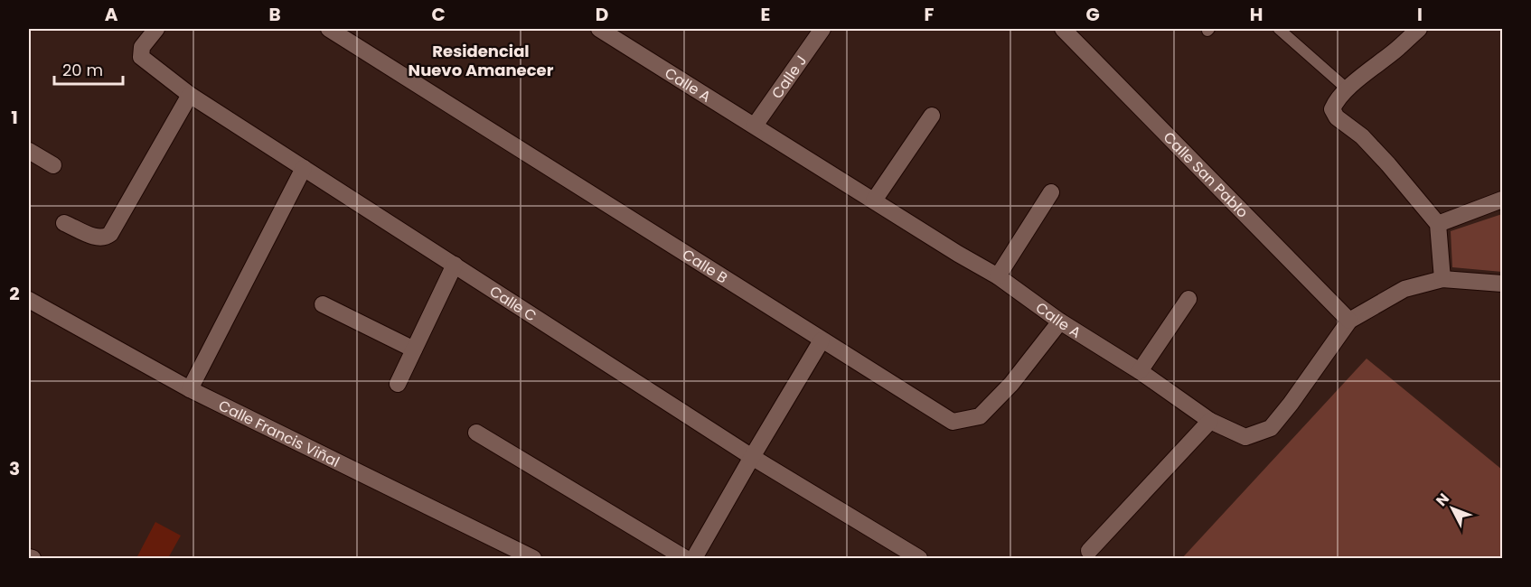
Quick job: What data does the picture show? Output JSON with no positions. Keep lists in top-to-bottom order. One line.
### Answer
{"streets":{"street":["Calle J","Calle A","Calle San Pablo","Calle B","Calle C","Calle Francis Viñal"]},"crossings":[["Calle J","Calle A"],["Calle A","Calle San Pablo"],["Calle A","Calle B"]],"districts":["Residencial Nuevo Amanecer"],"scale_bar":"20 m","north":"top left","grid":{"columns":["A","B","C","D","E","F","G","H","I"],"rows":["1","2","3"]}}
